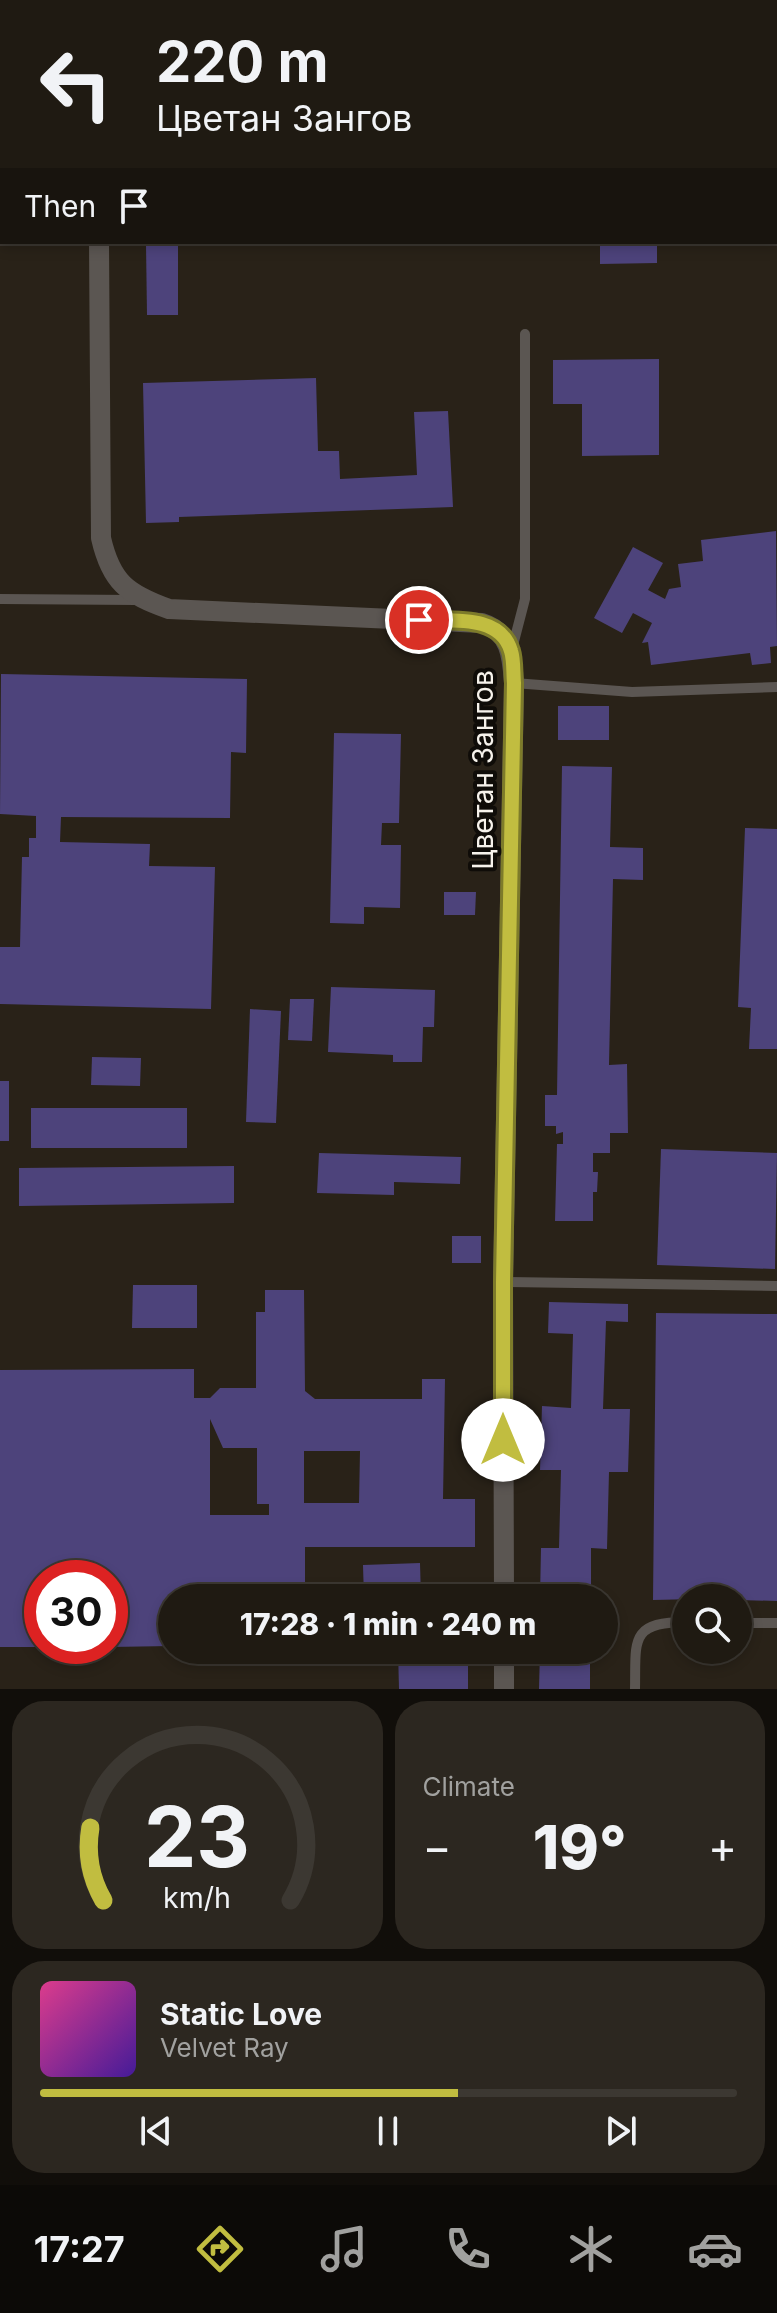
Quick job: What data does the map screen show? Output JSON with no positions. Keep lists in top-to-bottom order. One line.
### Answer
{"streets":{"street":["Цветан Зангов"]},"page":{"turn":["220 m","Цветан Зангов"],"then":"Then","limit":"30","trip":"17:28 · 1 min · 240 m","tile":"Climate","heat":["−","19°","+"],"song":["Static Love","Velvet Ray"],"tabs":"17:27","gauge":["23","km/h"]}}
